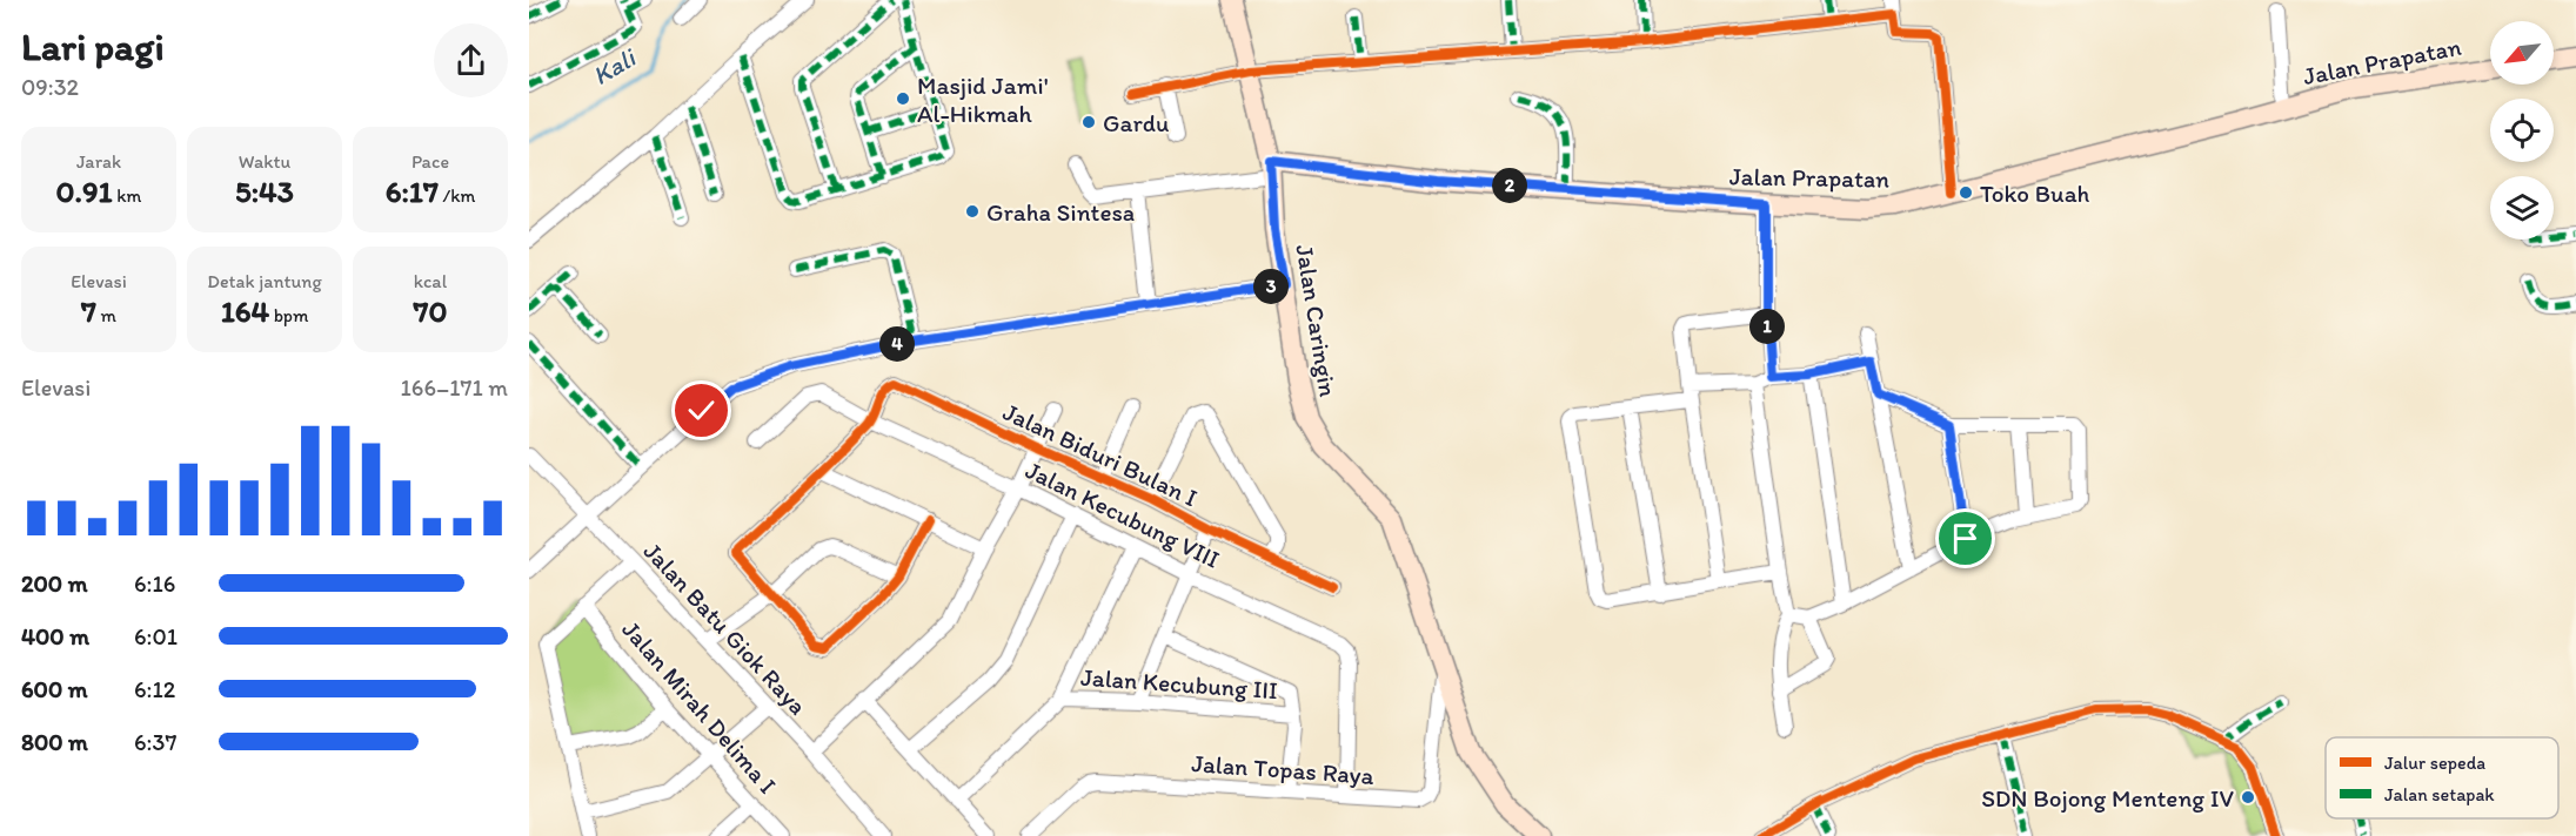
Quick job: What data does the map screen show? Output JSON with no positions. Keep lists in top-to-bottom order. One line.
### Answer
{"streets":{"main road":["Jalan Prapatan","Jalan Caringin"],"street":["Jalan Biduri Bulan I","Jalan Kecubung VIII","Jalan Batu Giok Raya","Jalan Kecubung III","Jalan Mirah Delima I","Jalan Topas Raya"]},"crossings":[["Jalan Prapatan","Jalan Caringin"],["Jalan Caringin","Jalan Topas Raya"],["Jalan Biduri Bulan I","Jalan Kecubung VIII"],["Jalan Kecubung VIII","Jalan Topas Raya"]],"water":["Kali"],"places":["Masjid Jami' Al-Hikmah","Gardu","Toko Buah","Graha Sintesa","SDN Bojong Menteng IV"],"legend":["Jalur sepeda","Jalan setapak"],"north":"bottom left","page":{"heading":["Lari pagi","09:32"],"stats":[["Jarak","0.91 km"],["Waktu","5:43"],["Pace","6:17 /km"],["Elevasi","7 m"],["Detak jantung","164 bpm"],["kcal","70"]],"pins":["2","3","1","4"],"chart":["Elevasi","166–171 m"],"list":[{"name":"200 m","note":"6:16"},{"name":"400 m","note":"6:01"},{"name":"600 m","note":"6:12"},{"name":"800 m","note":"6:37"}]}}
